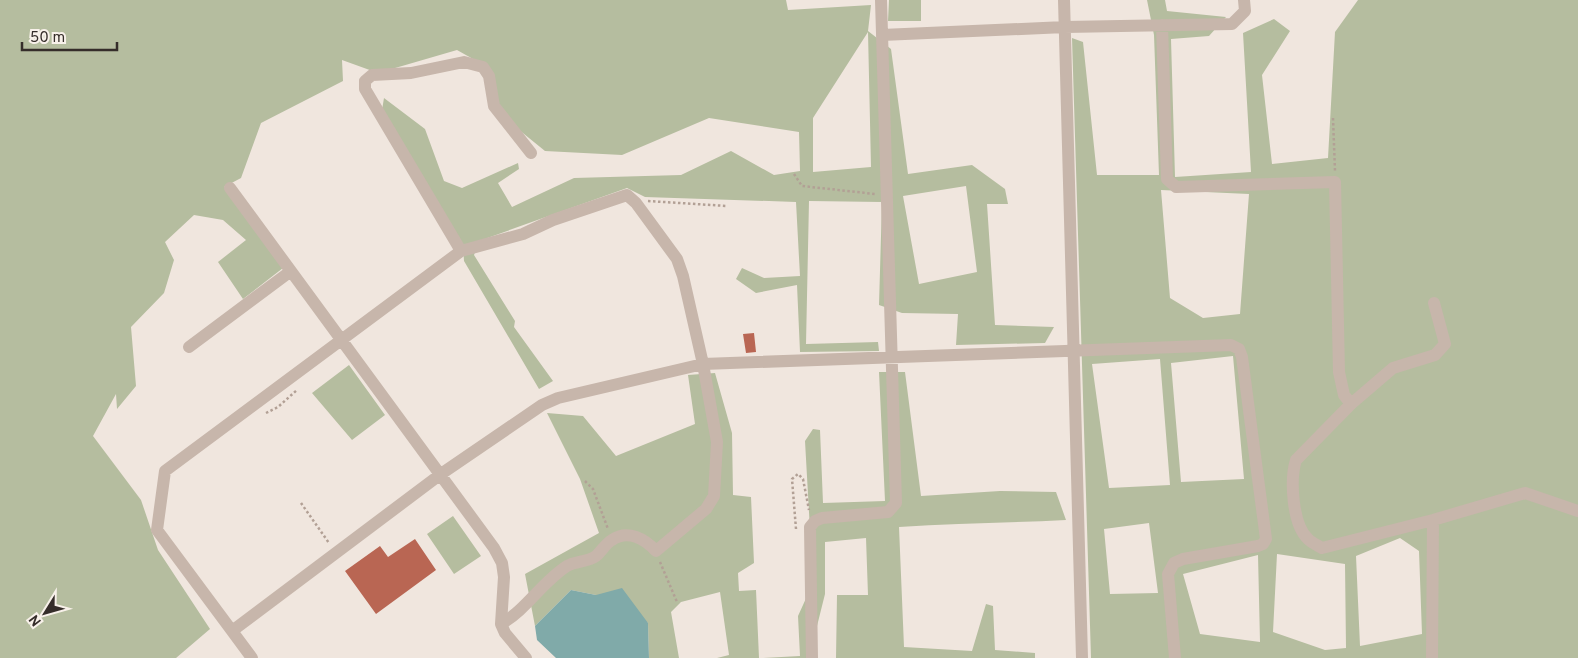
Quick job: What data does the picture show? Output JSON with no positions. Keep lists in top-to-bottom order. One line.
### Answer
{"scale_bar":"50 m","north":"bottom left"}
